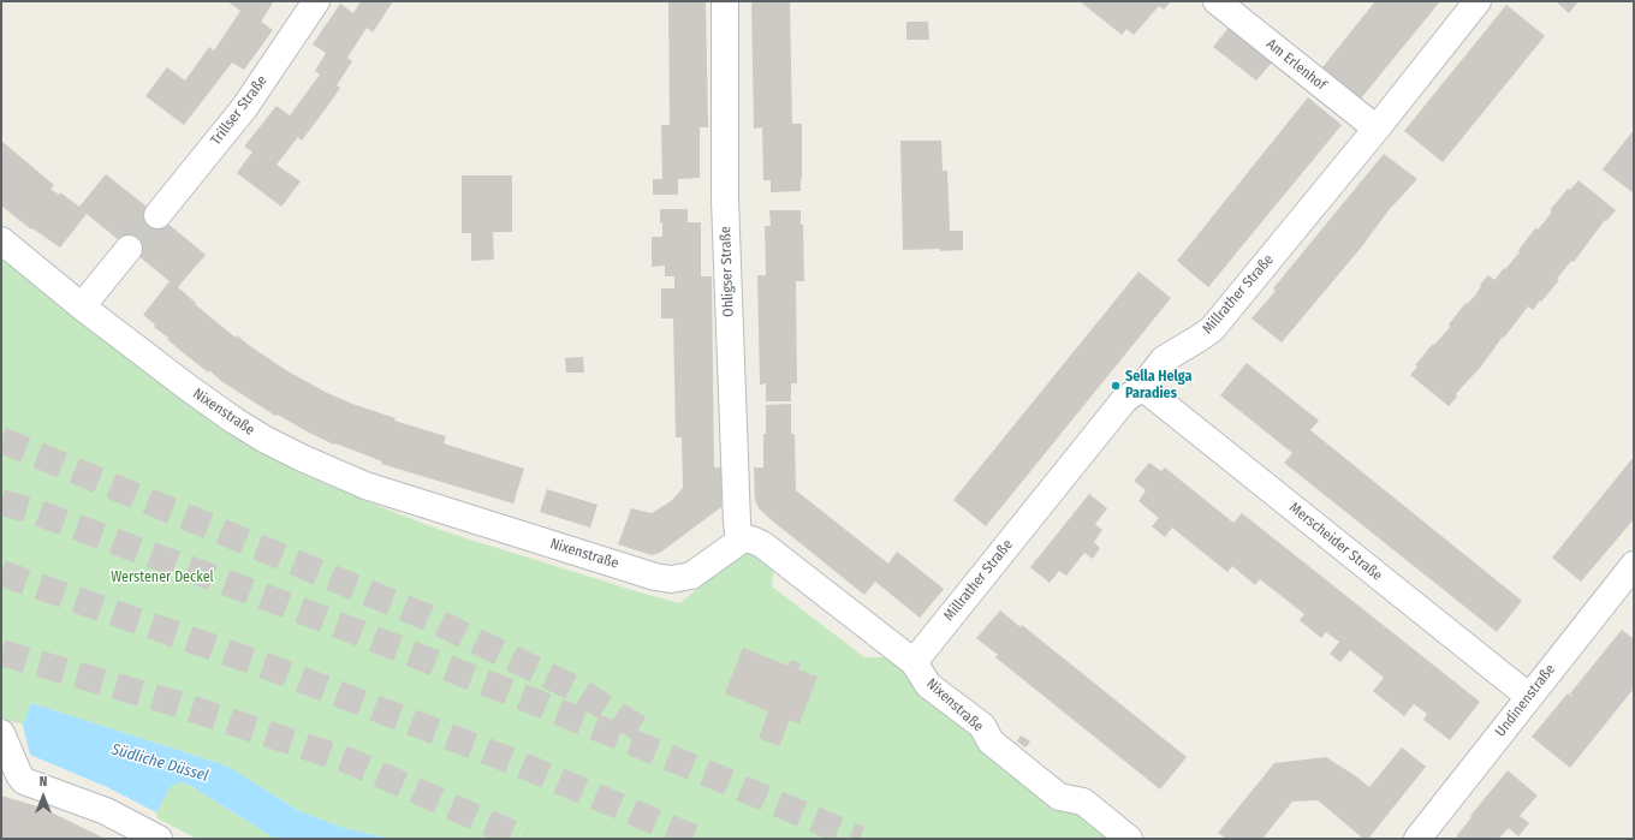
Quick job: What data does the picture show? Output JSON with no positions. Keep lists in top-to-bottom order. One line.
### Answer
{"streets":{"street":["Am Erlenhof","Trillser Straße","Ohligser Straße","Millrather Straße","Nixenstraße","Merscheider Straße","Undinenstraße"]},"crossings":[["Am Erlenhof","Millrather Straße"],["Ohligser Straße","Nixenstraße"],["Millrather Straße","Nixenstraße"],["Millrather Straße","Merscheider Straße"],["Merscheider Straße","Undinenstraße"]],"water":["Südliche Düssel"],"parks":["Werstener Deckel"],"places":["Sella Helga Paradies"],"north":"top"}
